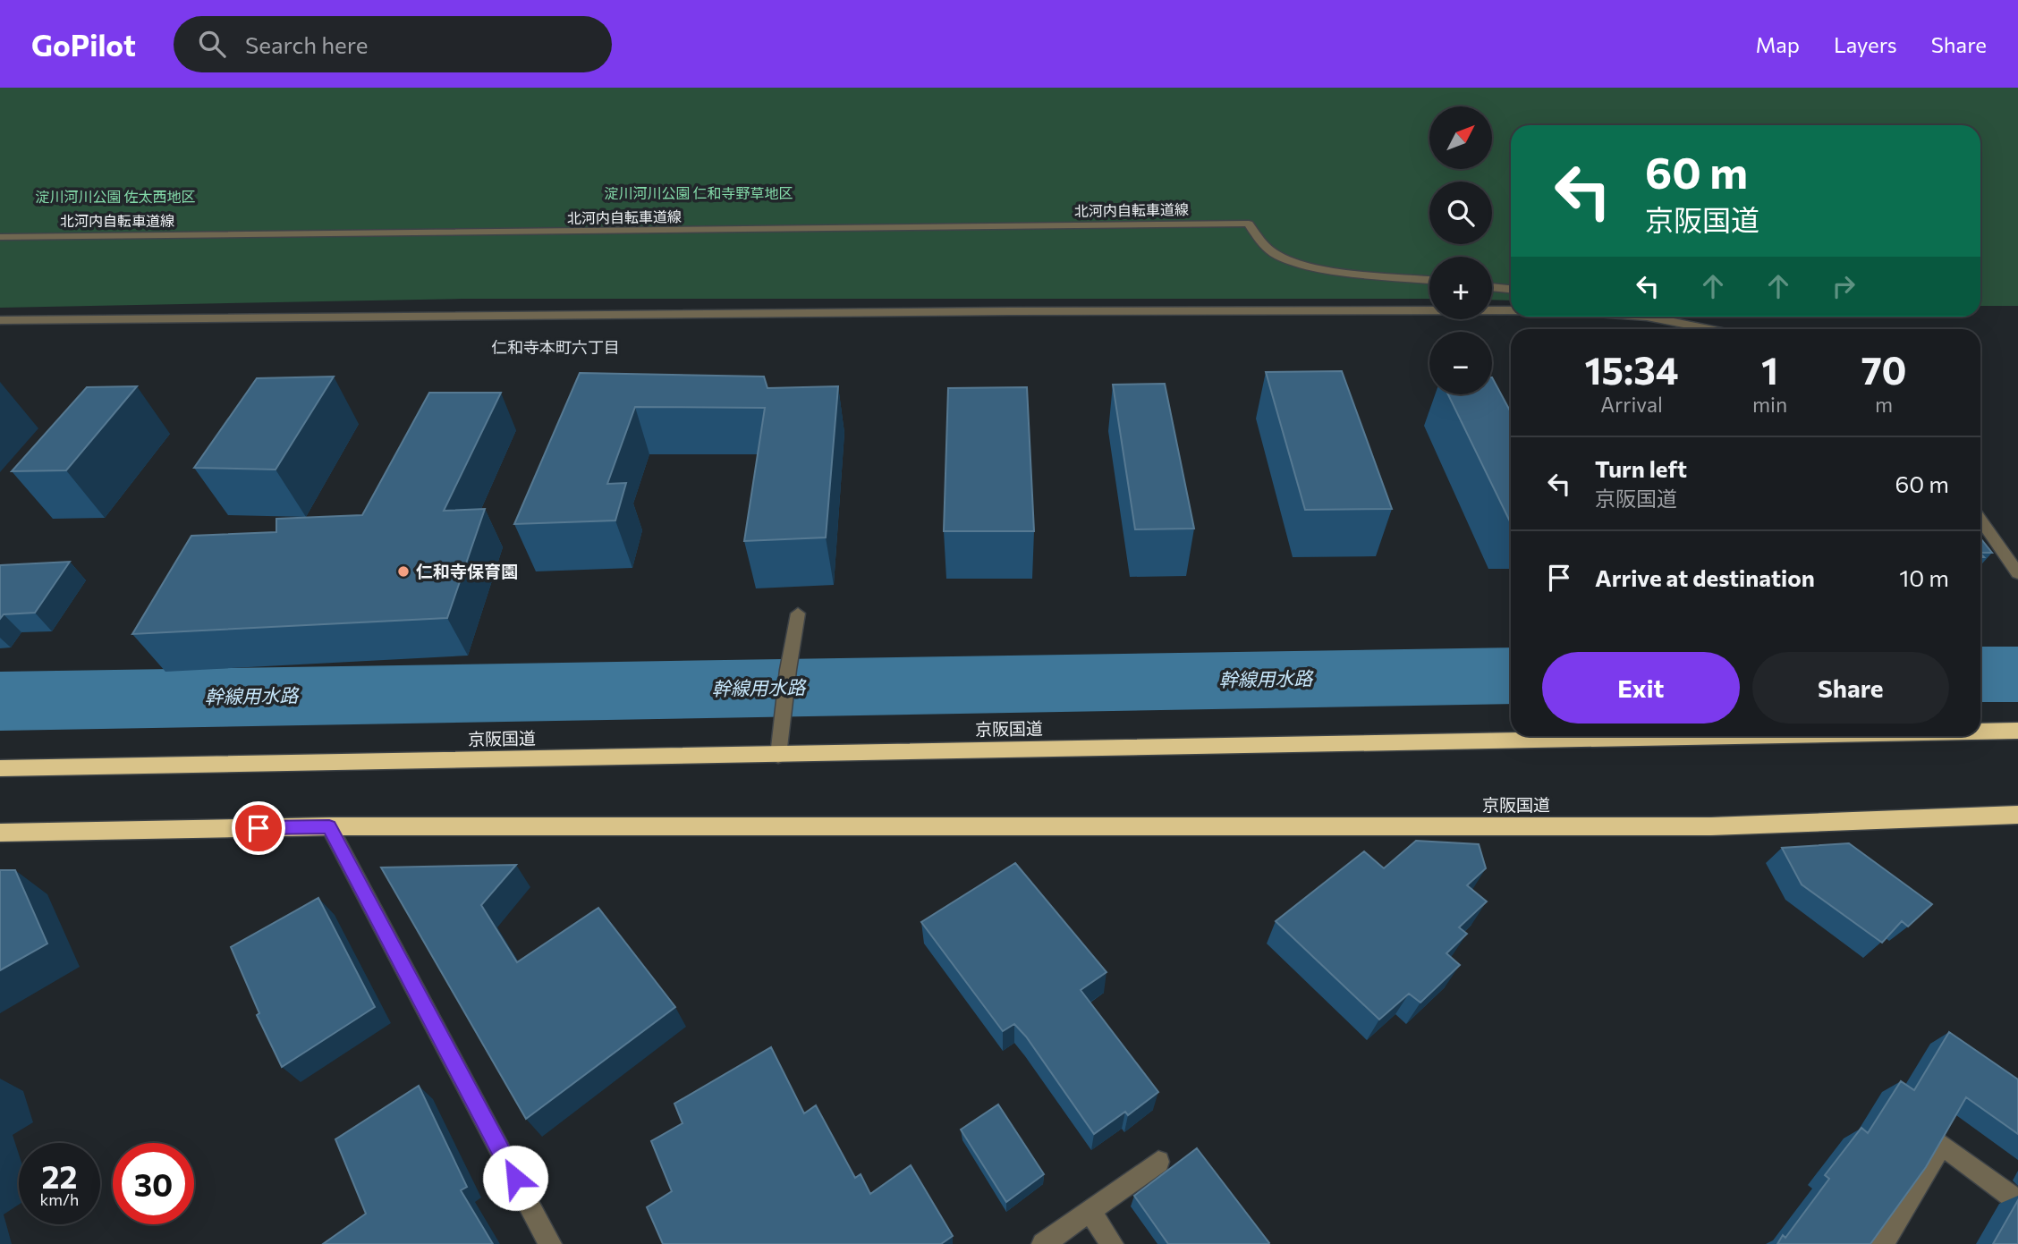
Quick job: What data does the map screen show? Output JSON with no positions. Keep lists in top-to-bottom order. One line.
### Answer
{"streets":{"highway":["京阪国道"],"street":["北河内自転車道線"]},"districts":["仁和寺本町六丁目"],"water":["幹線用水路"],"parks":["淀川河川公園 仁和寺野草地区","淀川河川公園 佐太西地区"],"places":["仁和寺保育園"],"north":"top right","page":{"header":"GoPilot","search":"Search here","nav":["Map","Layers","Share"],"map_buttons":["+","−"],"turn":["60 m","京阪国道"],"eta":["15:34","Arrival","1","min","70","m"],"list":[{"name":"Turn left","note":"京阪国道","value":"60 m"},{"name":"Arrive at destination","value":"10 m"}],"buttons":["Exit","Share"],"speed":"22 km/h","limit":"30"}}
